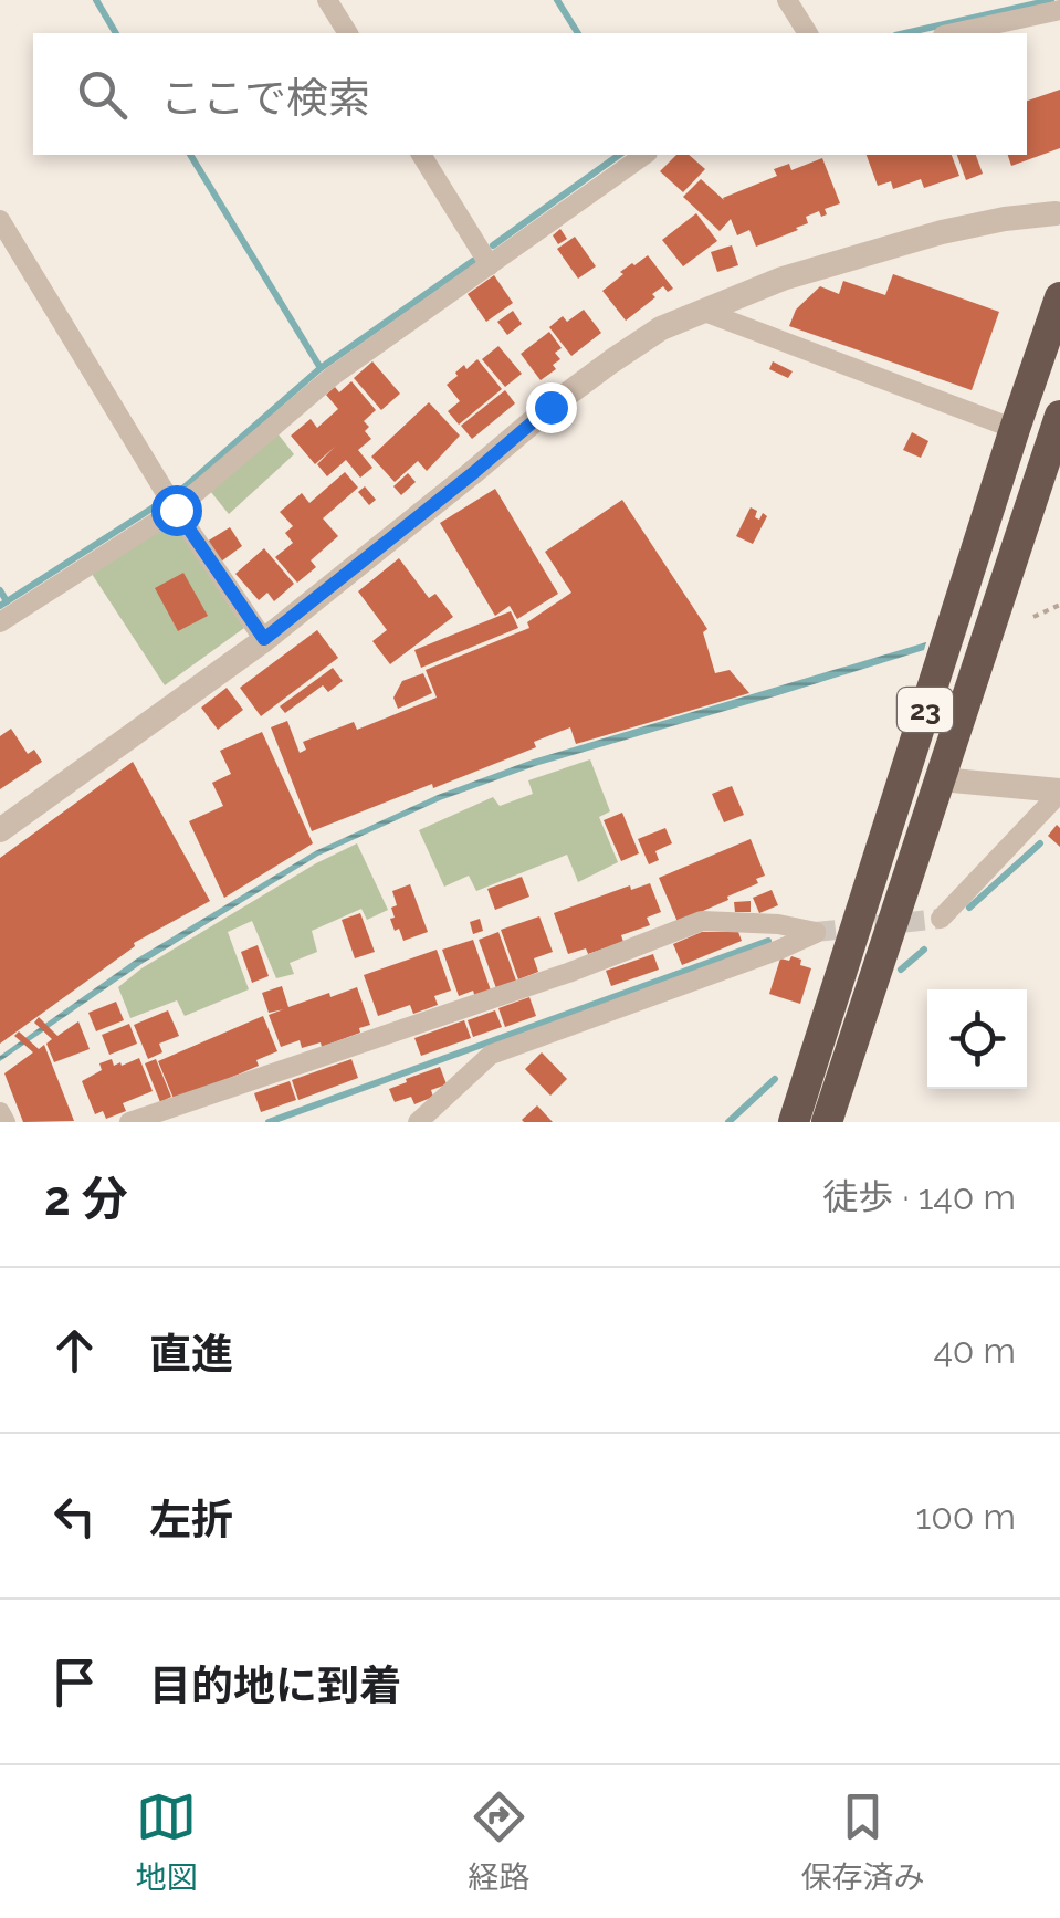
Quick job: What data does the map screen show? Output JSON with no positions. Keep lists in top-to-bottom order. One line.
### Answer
{"streets":{"highway":["23"]},"page":{"search":"ここで検索","heading":["2 分","徒歩 · 140 m"],"list":[["直進","40 m"],["左折","100 m"],"目的地に到着"],"nav":["地図","経路","保存済み"]}}
